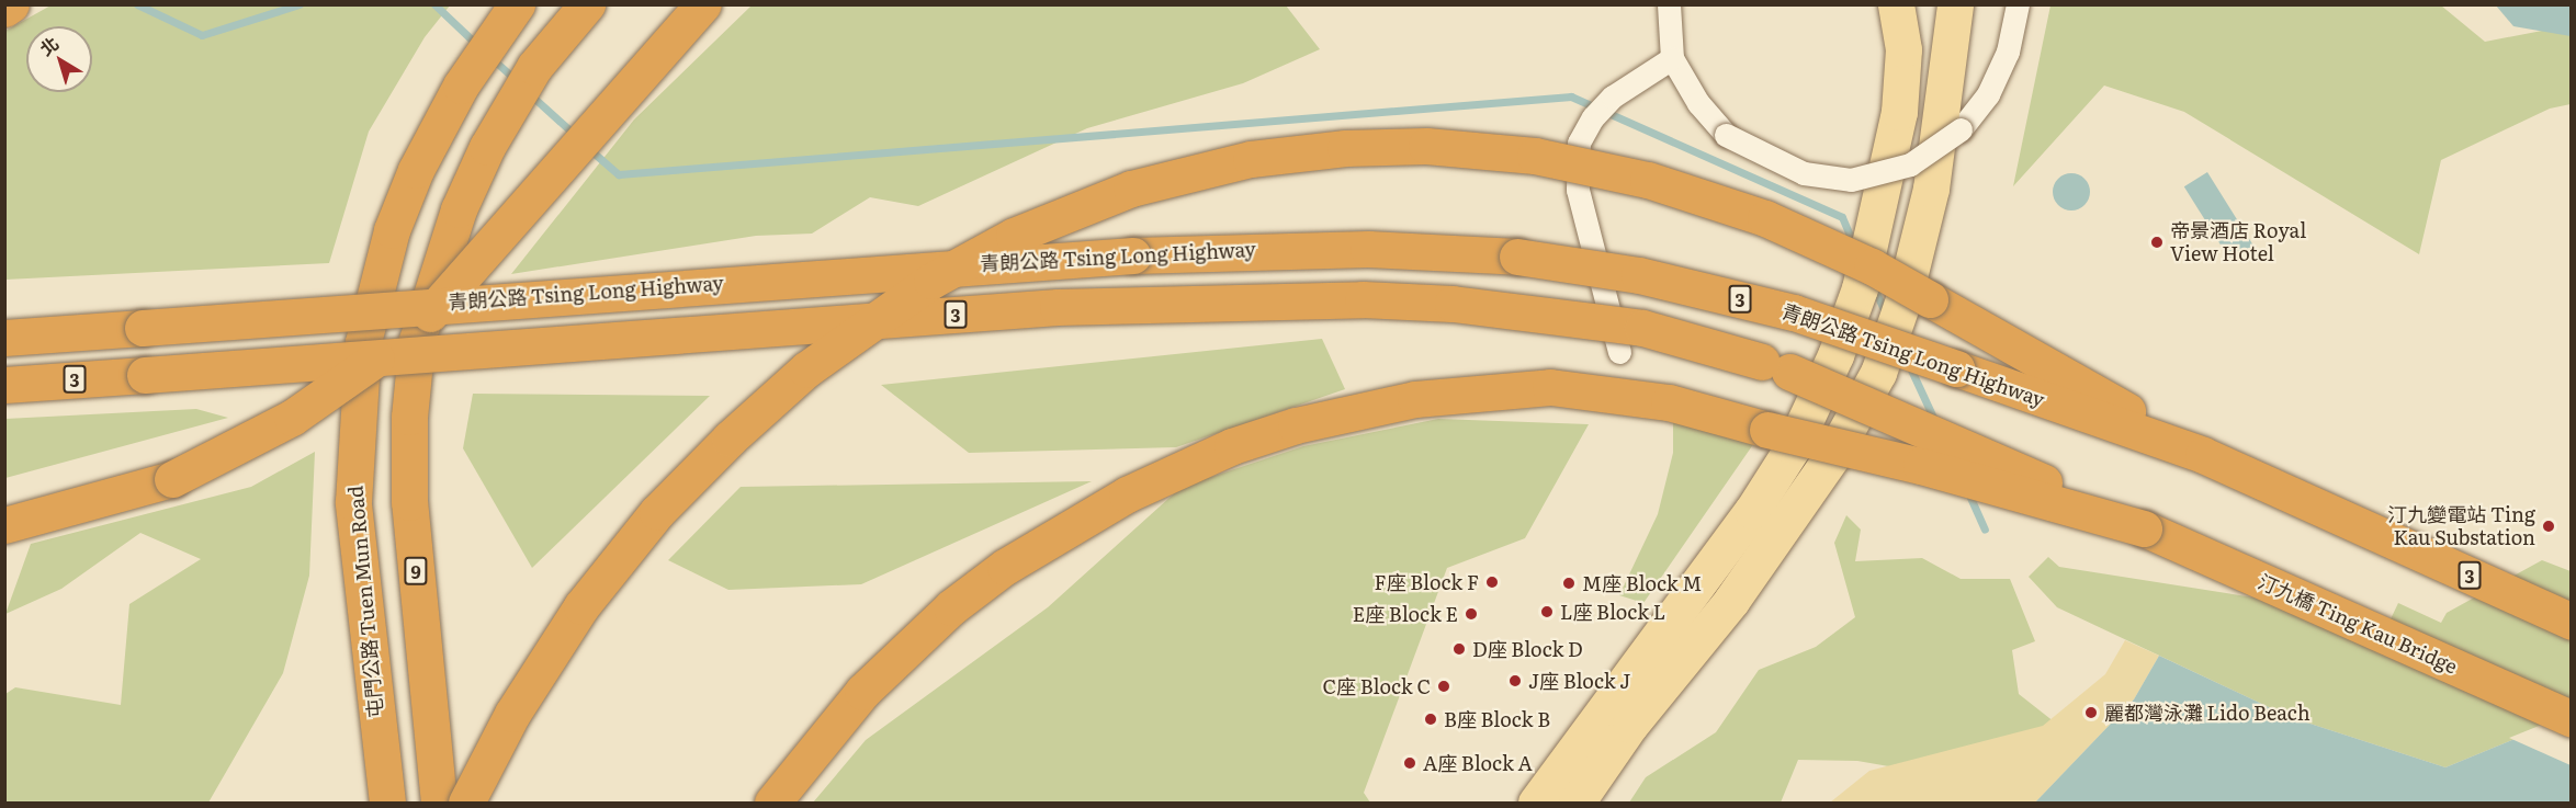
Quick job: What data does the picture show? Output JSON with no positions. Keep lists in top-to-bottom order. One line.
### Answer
{"streets":{"highway":["青朗公路 Tsing Long Highway","3","9","屯門公路 Tuen Mun Road","汀九橋 Ting Kau Bridge"]},"crossings":[["青朗公路 Tsing Long Highway","3"],["3","汀九橋 Ting Kau Bridge"]],"places":["帝景酒店 Royal View Hotel","汀九變電站 Ting Kau Substation","F座 Block F","M座 Block M","L座 Block L","E座 Block E","D座 Block D","J座 Block J","C座 Block C","麗都灣泳灘 Lido Beach","B座 Block B","A座 Block A"],"north":"top left"}
